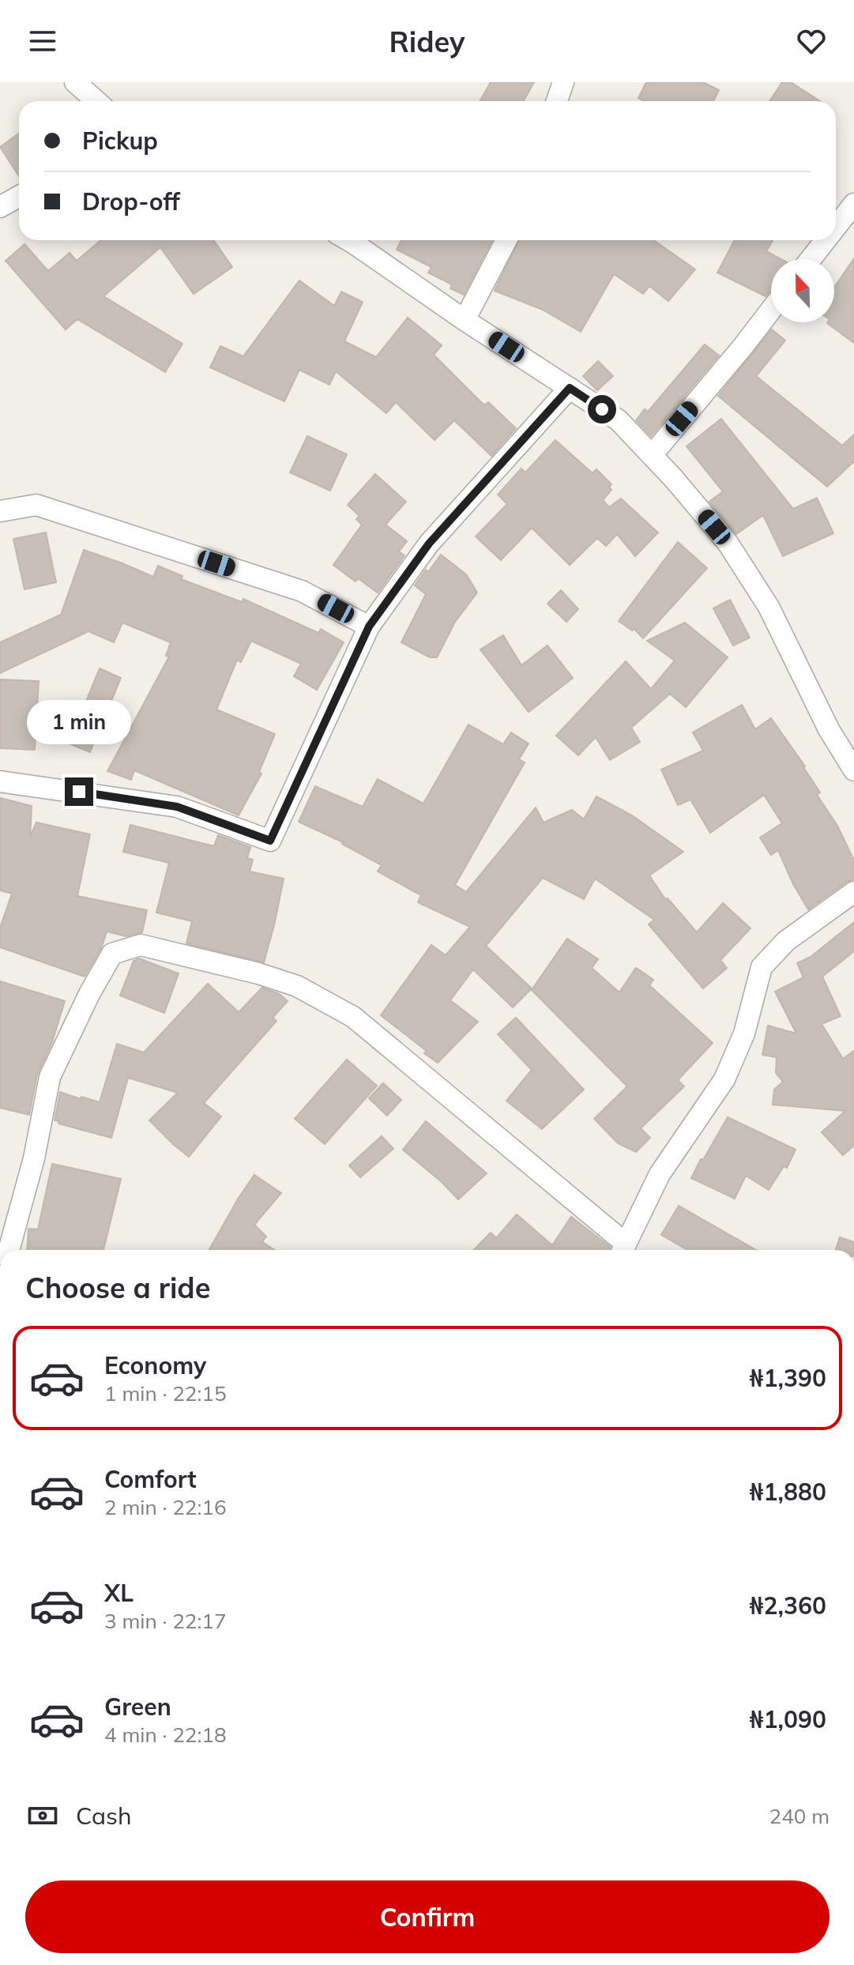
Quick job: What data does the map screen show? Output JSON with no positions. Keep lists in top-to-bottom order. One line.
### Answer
{"north":"top","page":{"header":"Ridey","banner":["Pickup","Drop-off"],"bubble":"1 min","heading":"Choose a ride","list":[{"name":"Economy","note":"1 min · 22:15","value":"₦1,390"},{"name":"Comfort","note":"2 min · 22:16","value":"₦1,880"},{"name":"XL","note":"3 min · 22:17","value":"₦2,360"},{"name":"Green","note":"4 min · 22:18","value":"₦1,090"}],"pay":["Cash","240 m"],"buttons":"Confirm"}}
